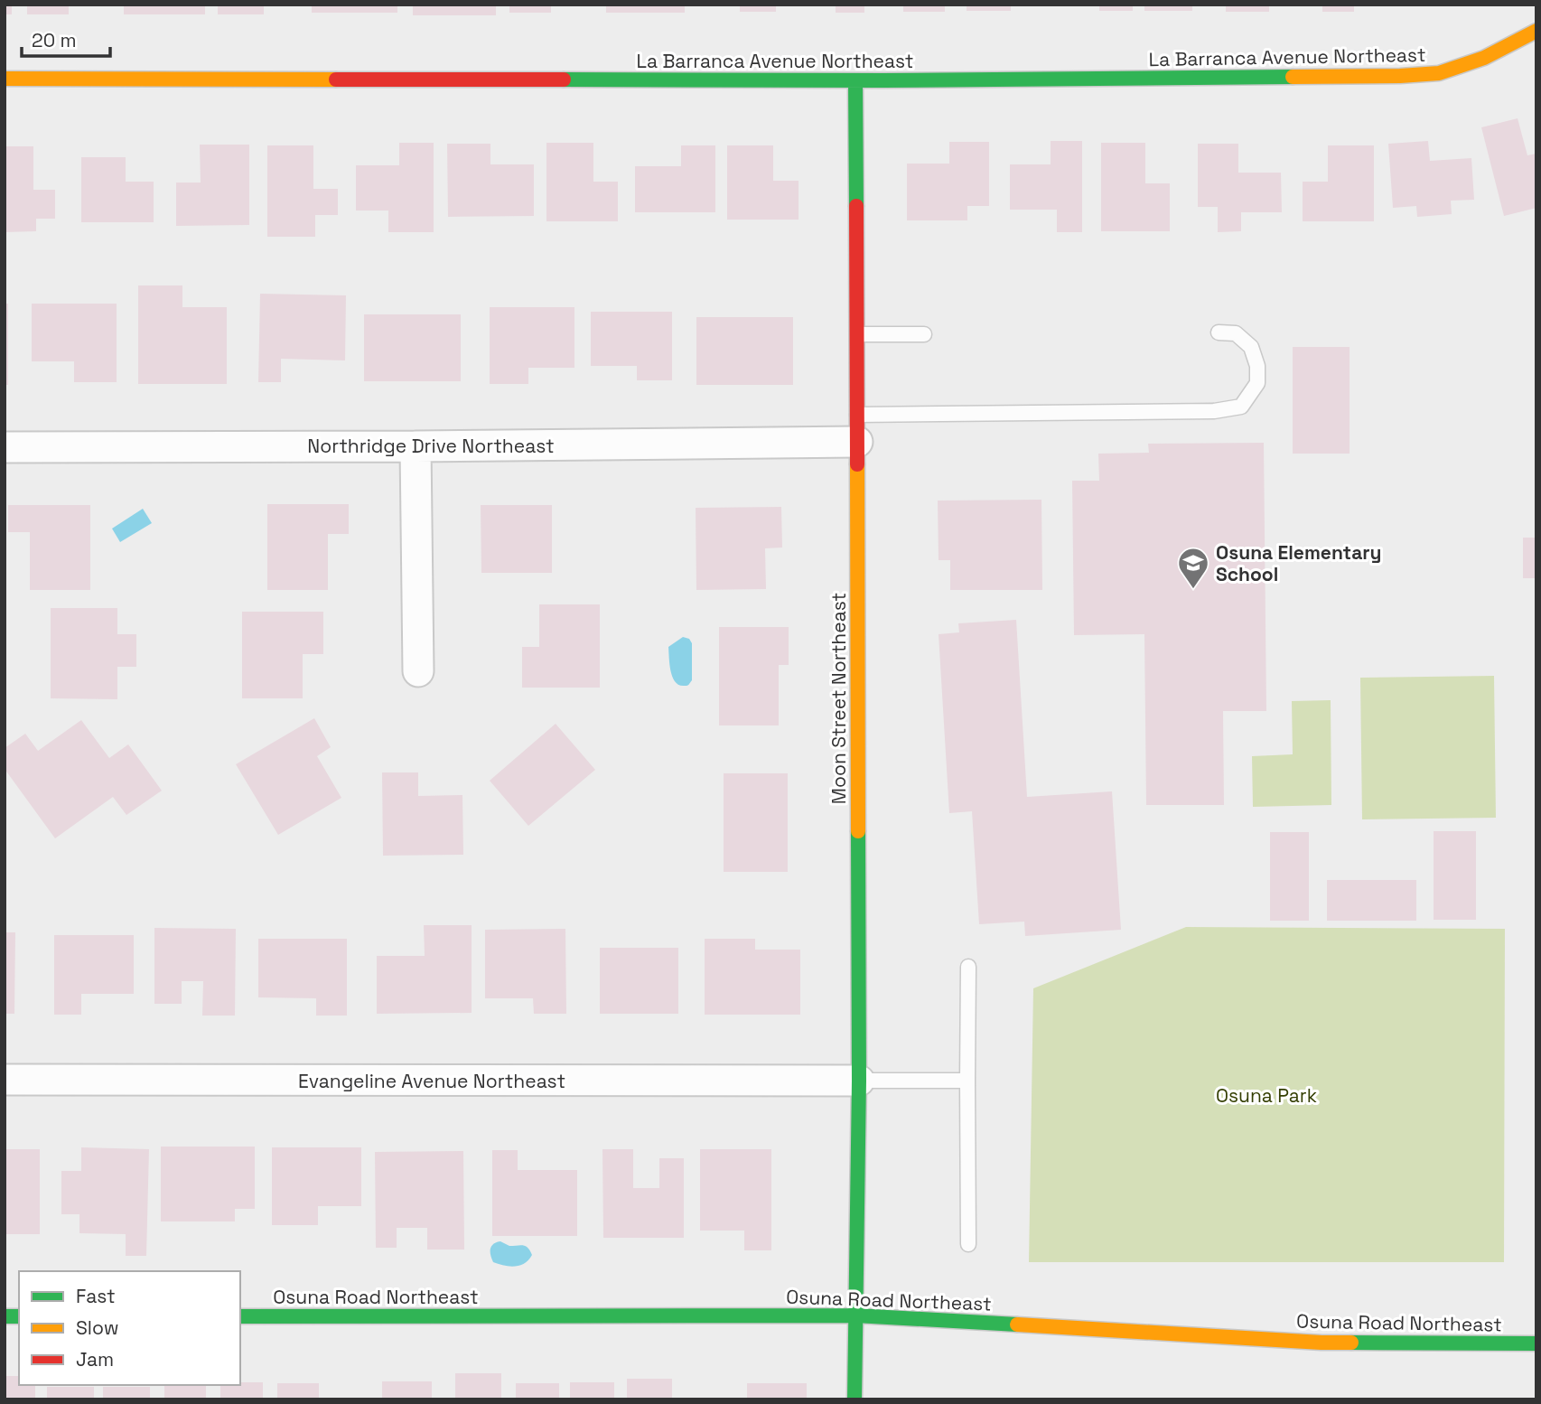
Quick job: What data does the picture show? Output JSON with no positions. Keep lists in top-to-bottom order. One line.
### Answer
{"streets":{"street":["La Barranca Avenue Northeast","Northridge Drive Northeast","Moon Street Northeast","Evangeline Avenue Northeast","Osuna Road Northeast"]},"crossings":[["La Barranca Avenue Northeast","Moon Street Northeast"],["Northridge Drive Northeast","Moon Street Northeast"],["Moon Street Northeast","Evangeline Avenue Northeast"],["Moon Street Northeast","Osuna Road Northeast"]],"parks":["Osuna Park"],"places":{"school or university":["Osuna Elementary School"]},"legend":["Fast","Slow","Jam"],"scale_bar":"20 m"}
